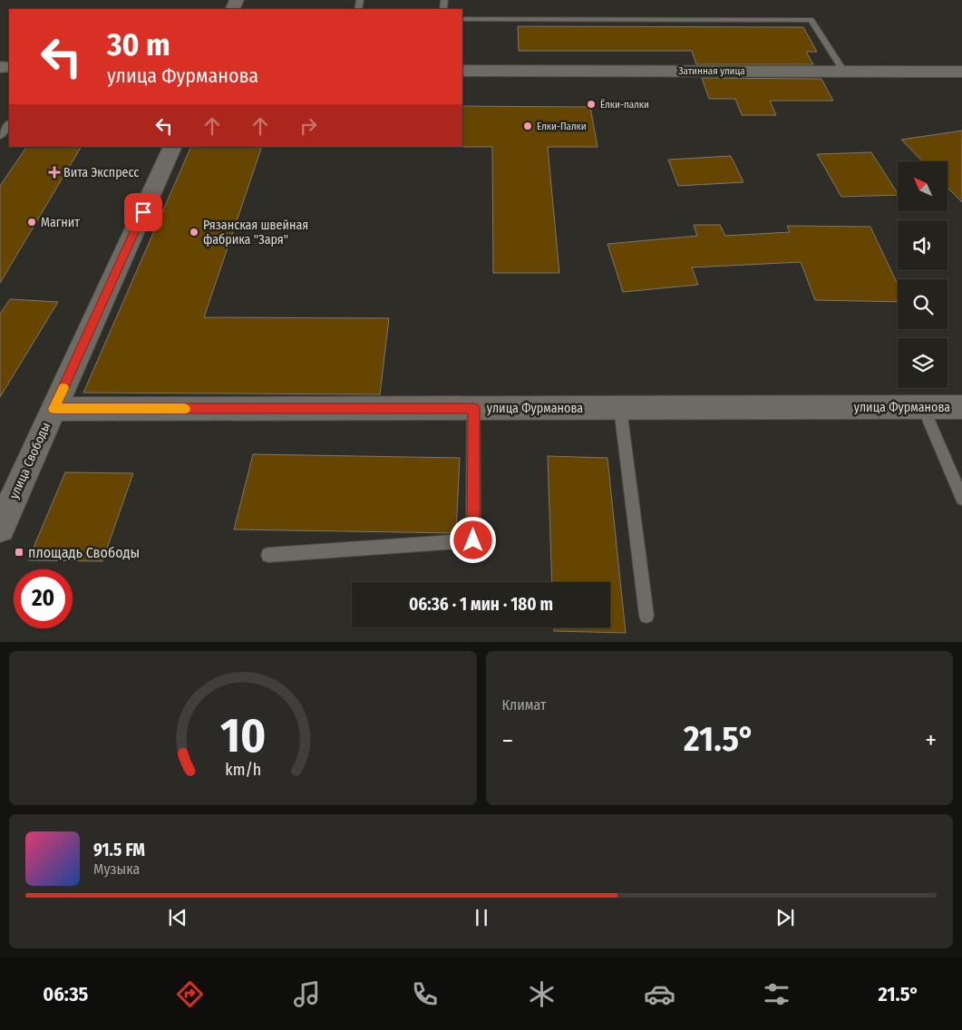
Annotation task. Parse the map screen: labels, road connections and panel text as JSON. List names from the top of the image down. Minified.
{"streets":{"street":["Затинная улица","улица Фурманова","улица Свободы"]},"crossings":[["улица Фурманова","улица Свободы"]],"places":{"other":["Ёлки-палки","Елки-Палки","Магнит","Рязанская швейная фабрика \"Заря\""],"health":["Вита Экспресс"],"transit":["площадь Свободы"]},"north":"top left","page":{"turn":["30 m","улица Фурманова"],"limit":"20","trip":"06:36 · 1 мин · 180 m","tile":"Климат","heat":["−","21.5°","+"],"song":["91.5 FM","Музыка"],"tabs":["06:35","21.5°"],"gauge":["10","km/h"]}}
